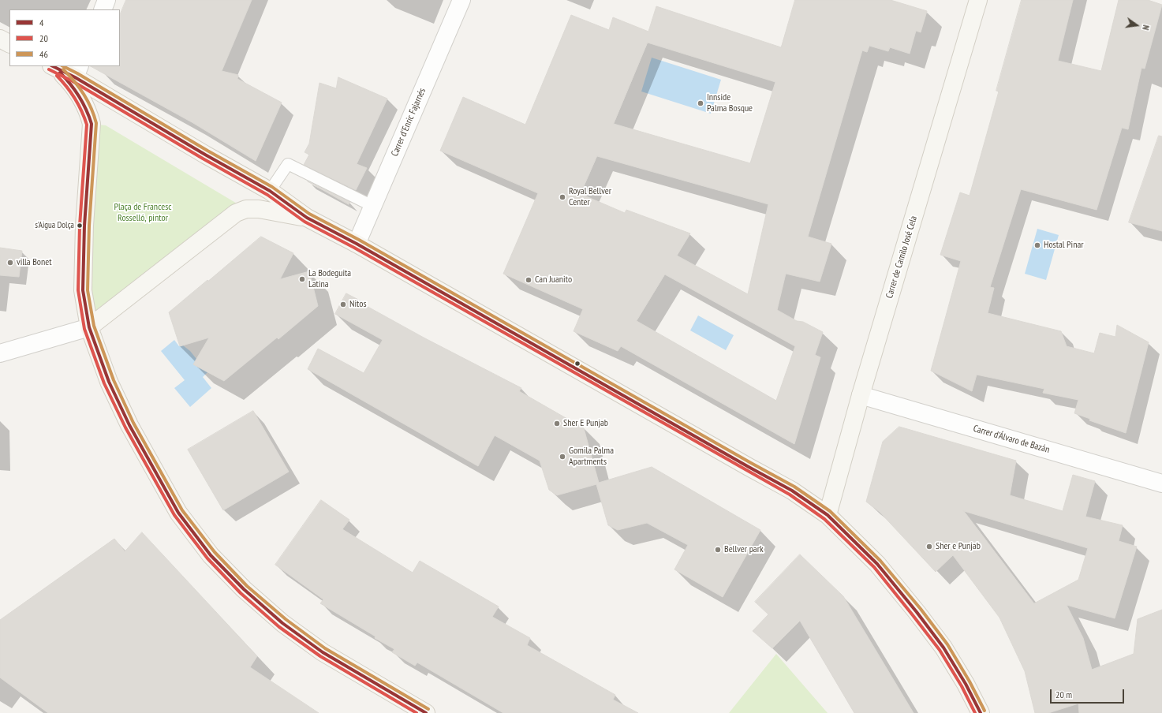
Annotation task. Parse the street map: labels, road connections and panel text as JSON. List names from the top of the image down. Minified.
{"streets":{"street":["Carrer d'Enric Fajarnés","Carrer de Camilo José Cela","Carrer d'Álvaro de Bazán"]},"crossings":[["Carrer de Camilo José Cela","Carrer d'Álvaro de Bazán"]],"parks":["Plaça de Francesc Rosselló, pintor"],"places":["Innside Palma Bosque","Royal Bellver Center","s'Aigua Dolça","Hostal Pinar","villa Bonet","La Bodeguita Latina","Can Juanito","Nitos","Sher E Punjab","Gomila Palma Apartments","Sher e Punjab","Bellver park"],"lines":["transit line 4","transit line 46","transit line 20"],"legend":["4","20","46"],"scale_bar":"20 m","north":"right"}
